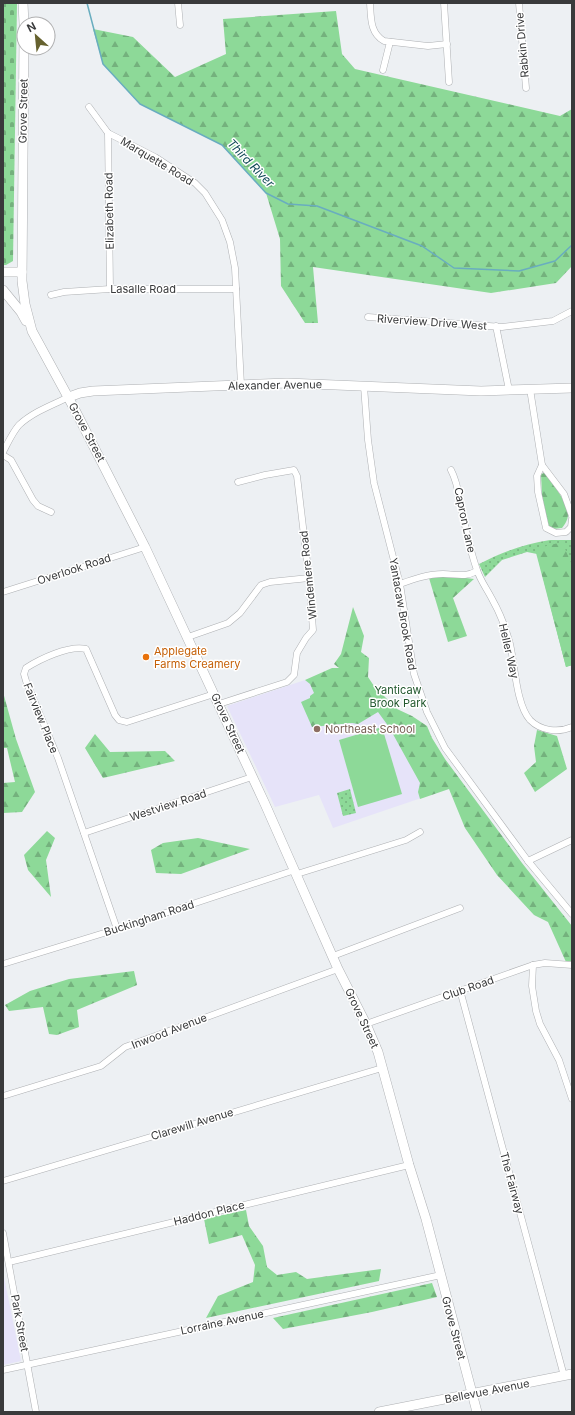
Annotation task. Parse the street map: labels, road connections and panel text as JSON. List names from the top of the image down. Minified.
{"streets":{"main road":["Grove Street","Alexander Avenue","Bellevue Avenue"],"street":["Rabkin Drive","Marquette Road","Elizabeth Road","Lasalle Road","Riverview Drive West","Capron Lane","Overlook Road","Windemere Road","Yantacaw Brook Road","Heller Way","Fairview Place","Westview Road","Buckingham Road","Club Road","Inwood Avenue","Clarewill Avenue","The Fairway","Haddon Place","Lorraine Avenue","Park Street"]},"crossings":[["Grove Street","Alexander Avenue"],["Grove Street","Overlook Road"],["Grove Street","Windemere Road"],["Grove Street","Fairview Place"],["Grove Street","Westview Road"],["Grove Street","Buckingham Road"],["Grove Street","Club Road"],["Grove Street","Inwood Avenue"],["Grove Street","Clarewill Avenue"],["Grove Street","Haddon Place"],["Grove Street","Lorraine Avenue"],["Grove Street","Bellevue Avenue"],["Marquette Road","Elizabeth Road"],["Marquette Road","Lasalle Road"],["Marquette Road","Alexander Avenue"],["Elizabeth Road","Lasalle Road"],["Alexander Avenue","Yantacaw Brook Road"],["Capron Lane","Heller Way"],["Fairview Place","Westview Road"],["Fairview Place","Buckingham Road"],["Club Road","The Fairway"],["The Fairway","Bellevue Avenue"],["Haddon Place","Park Street"],["Lorraine Avenue","Park Street"]],"water":["Third River"],"parks":["Yanticaw Brook Park"],"places":["Applegate Farms Creamery","Northeast School"],"north":"top left"}
